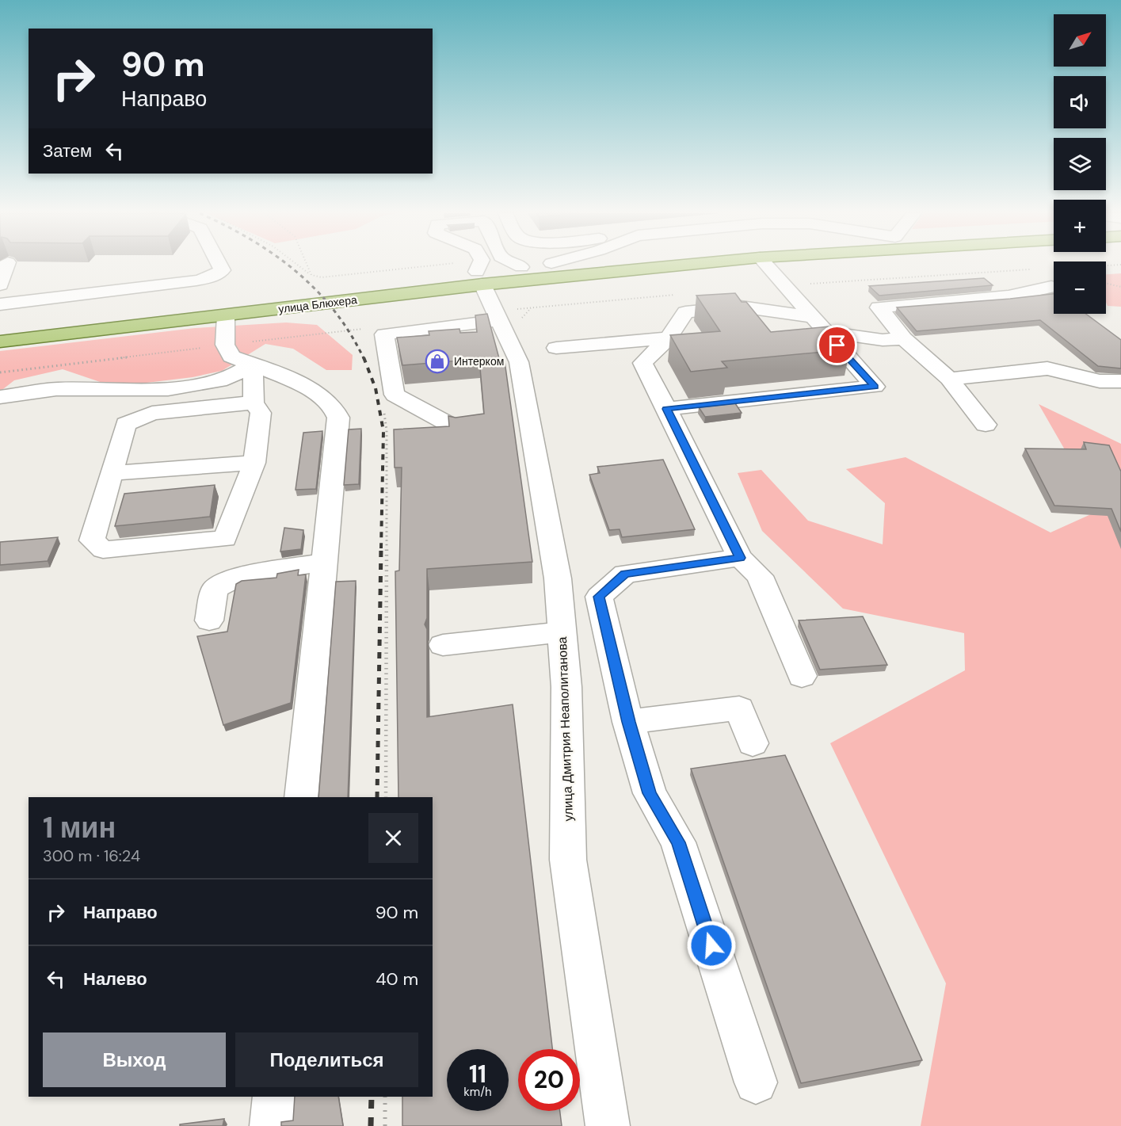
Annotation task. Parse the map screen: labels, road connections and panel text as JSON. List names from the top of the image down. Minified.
{"streets":{"main road":["улица Блюхера"],"street":["улица Дмитрия Неаполитанова"]},"crossings":[["улица Блюхера","улица Дмитрия Неаполитанова"]],"places":{"shop":["Интерком"]},"north":"top right","page":{"map_buttons":["+","−"],"turn":["90 m","Направо"],"then":"Затем","heading":["1 мин","300 m · 16:24"],"list":[{"name":"Направо","value":"90 m"},{"name":"Налево","value":"40 m"}],"buttons":["Выход","Поделиться"],"speed":"11 km/h","limit":"20"}}
